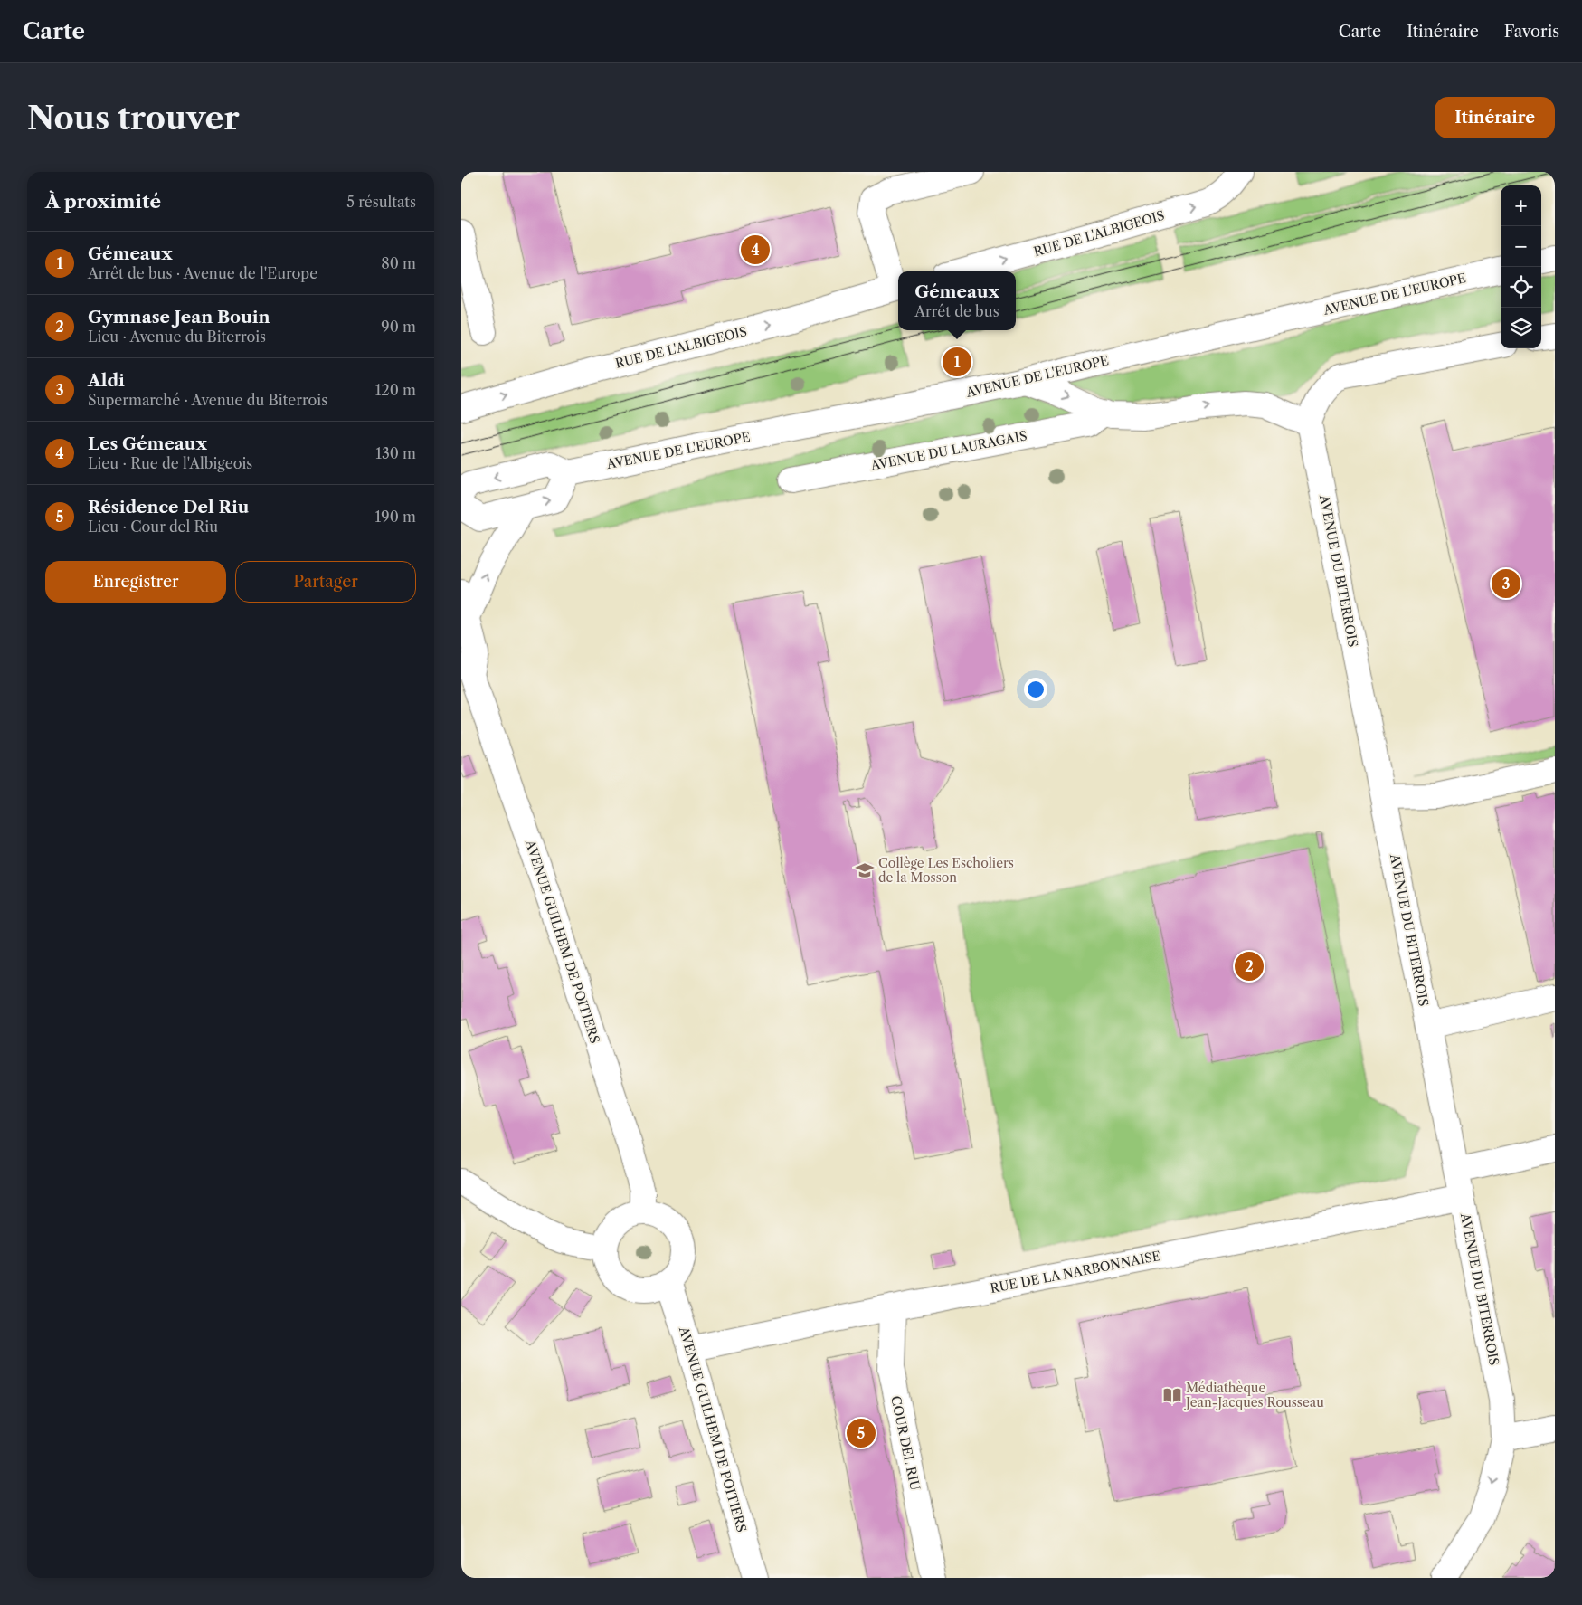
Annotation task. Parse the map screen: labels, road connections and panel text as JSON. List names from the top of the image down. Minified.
{"streets":{"street":["RUE DE L'ALBIGEOIS","AVENUE DE L'EUROPE","AVENUE DU LAURAGAIS","AVENUE DU BITERROIS","AVENUE GUILHEM DE POITIERS","RUE DE LA NARBONNAISE","COUR DEL RIU"]},"crossings":[["AVENUE DU BITERROIS","RUE DE LA NARBONNAISE"],["AVENUE GUILHEM DE POITIERS","RUE DE LA NARBONNAISE"],["RUE DE LA NARBONNAISE","COUR DEL RIU"]],"places":{"school or university":["Collège Les Escholiers de la Mosson"],"library":["Médiathèque Jean-Jacques Rousseau"]},"page":{"header":"Carte","nav":["Carte","Itinéraire","Favoris"],"buttons":["Itinéraire",["Enregistrer","Partager"]],"title":"Nous trouver","heading":["À proximité","5 résultats"],"map_buttons":["+","−"],"list":[{"mark":"1","name":"Gémeaux","note":"Arrêt de bus · Avenue de l'Europe","value":"80 m"},{"mark":"2","name":"Gymnase Jean Bouin","note":"Lieu · Avenue du Biterrois","value":"90 m"},{"mark":"3","name":"Aldi","note":"Supermarché · Avenue du Biterrois","value":"120 m"},{"mark":"4","name":"Les Gémeaux","note":"Lieu · Rue de l'Albigeois","value":"130 m"},{"mark":"5","name":"Résidence Del Riu","note":"Lieu · Cour del Riu","value":"190 m"}],"pins":["4","1","3","2","5"],"popup":["Gémeaux","Arrêt de bus"]}}
